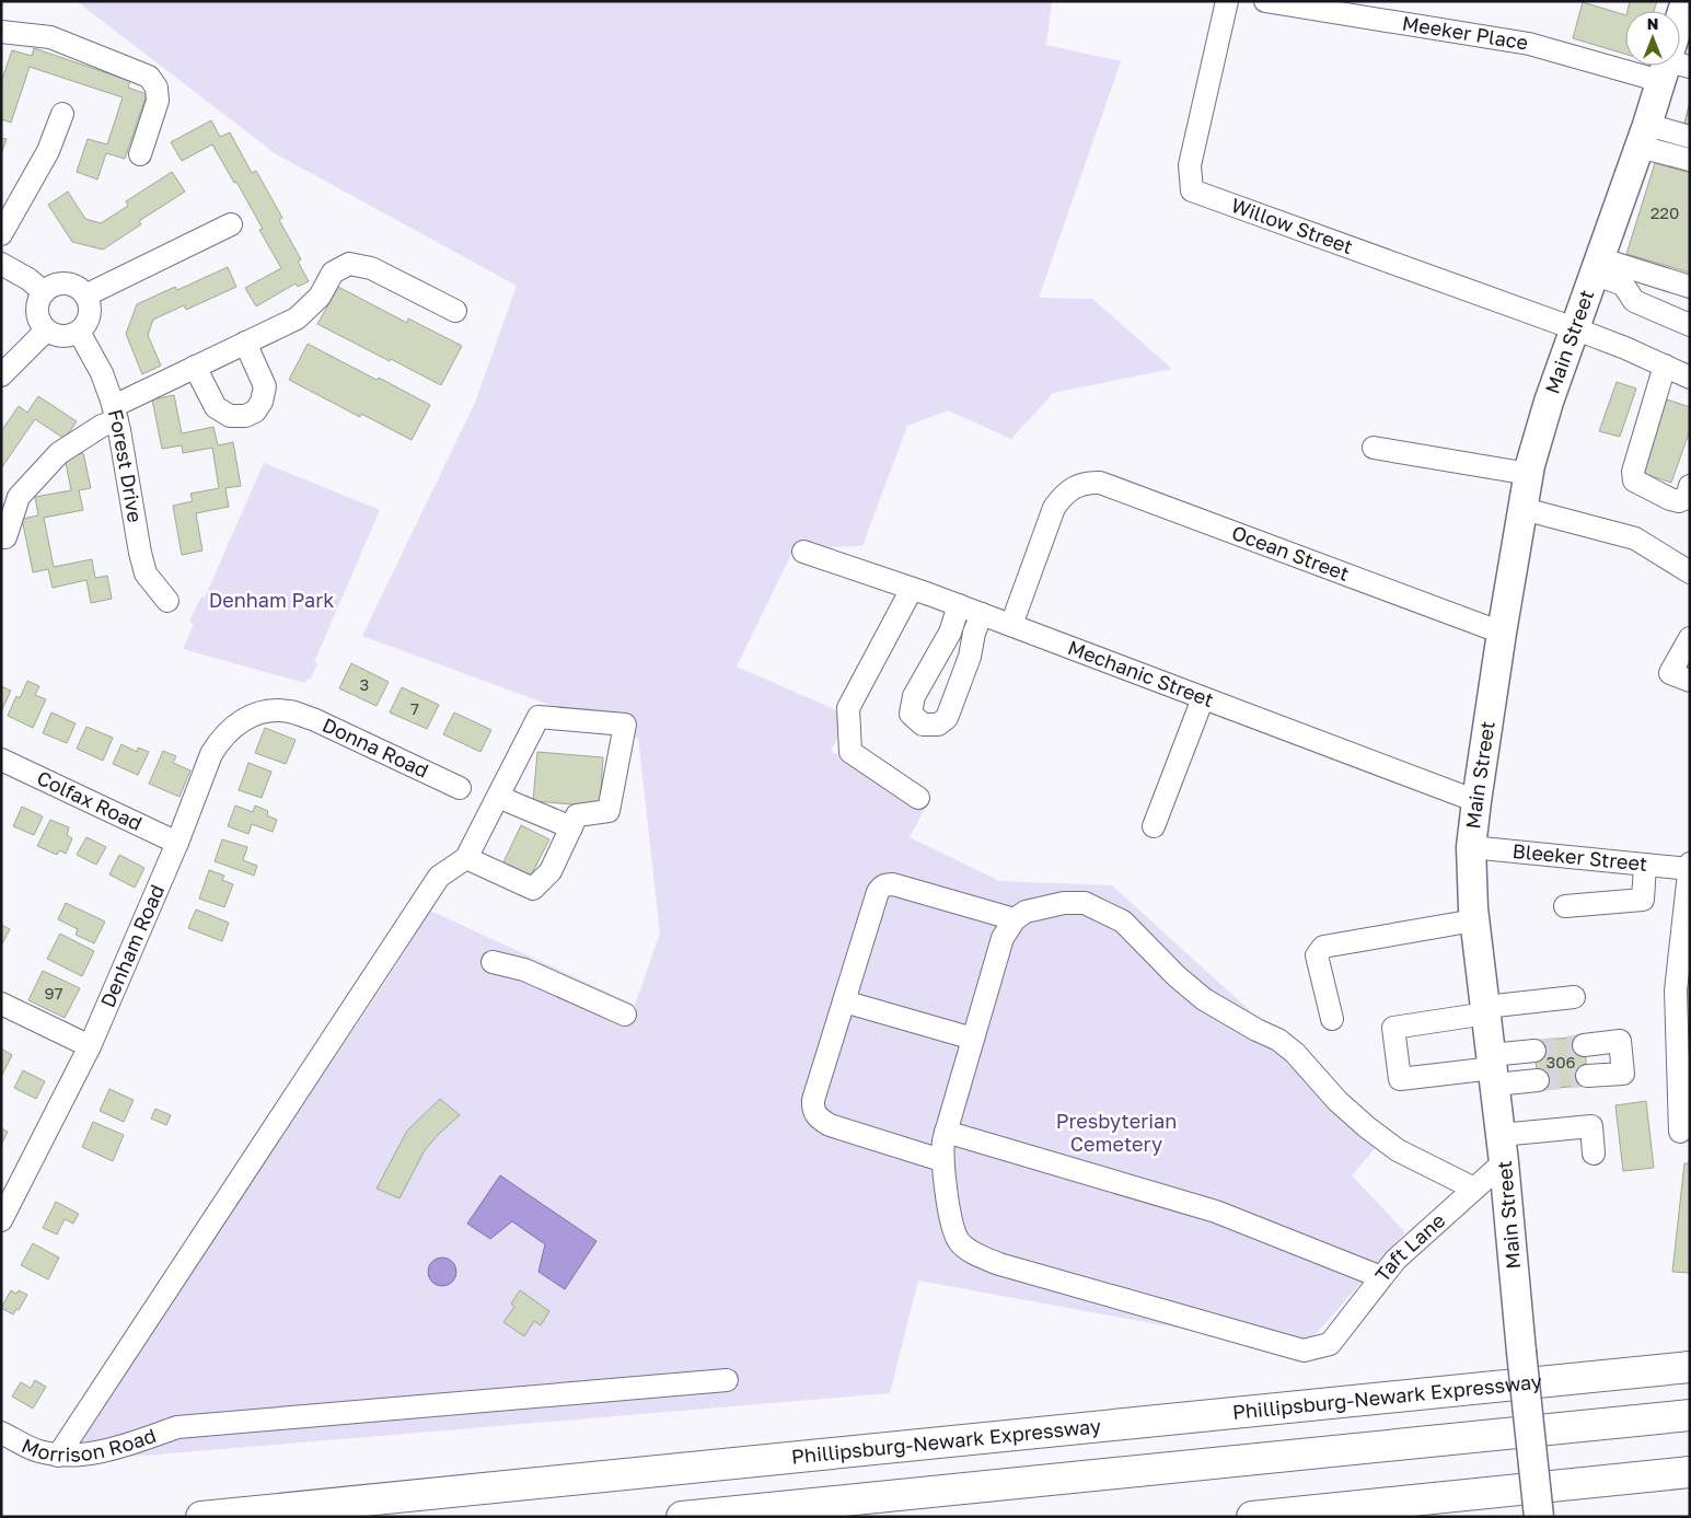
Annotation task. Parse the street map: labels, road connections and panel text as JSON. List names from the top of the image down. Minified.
{"streets":{"highway":["Phillipsburg-Newark Expressway"],"main road":["Main Street"],"street":["Meeker Place","Willow Street","Forest Drive","Ocean Street","Mechanic Street","Donna Road","Colfax Road","Bleeker Street","Denham Road","Taft Lane","Morrison Road"]},"crossings":[["Willow Street","Main Street"],["Main Street","Ocean Street"],["Main Street","Mechanic Street"],["Main Street","Bleeker Street"],["Main Street","Taft Lane"],["Ocean Street","Mechanic Street"],["Donna Road","Denham Road"],["Colfax Road","Denham Road"]],"parks":["Denham Park","Presbyterian Cemetery"],"house_numbers":["220","3","7","97","306"],"north":"top"}
